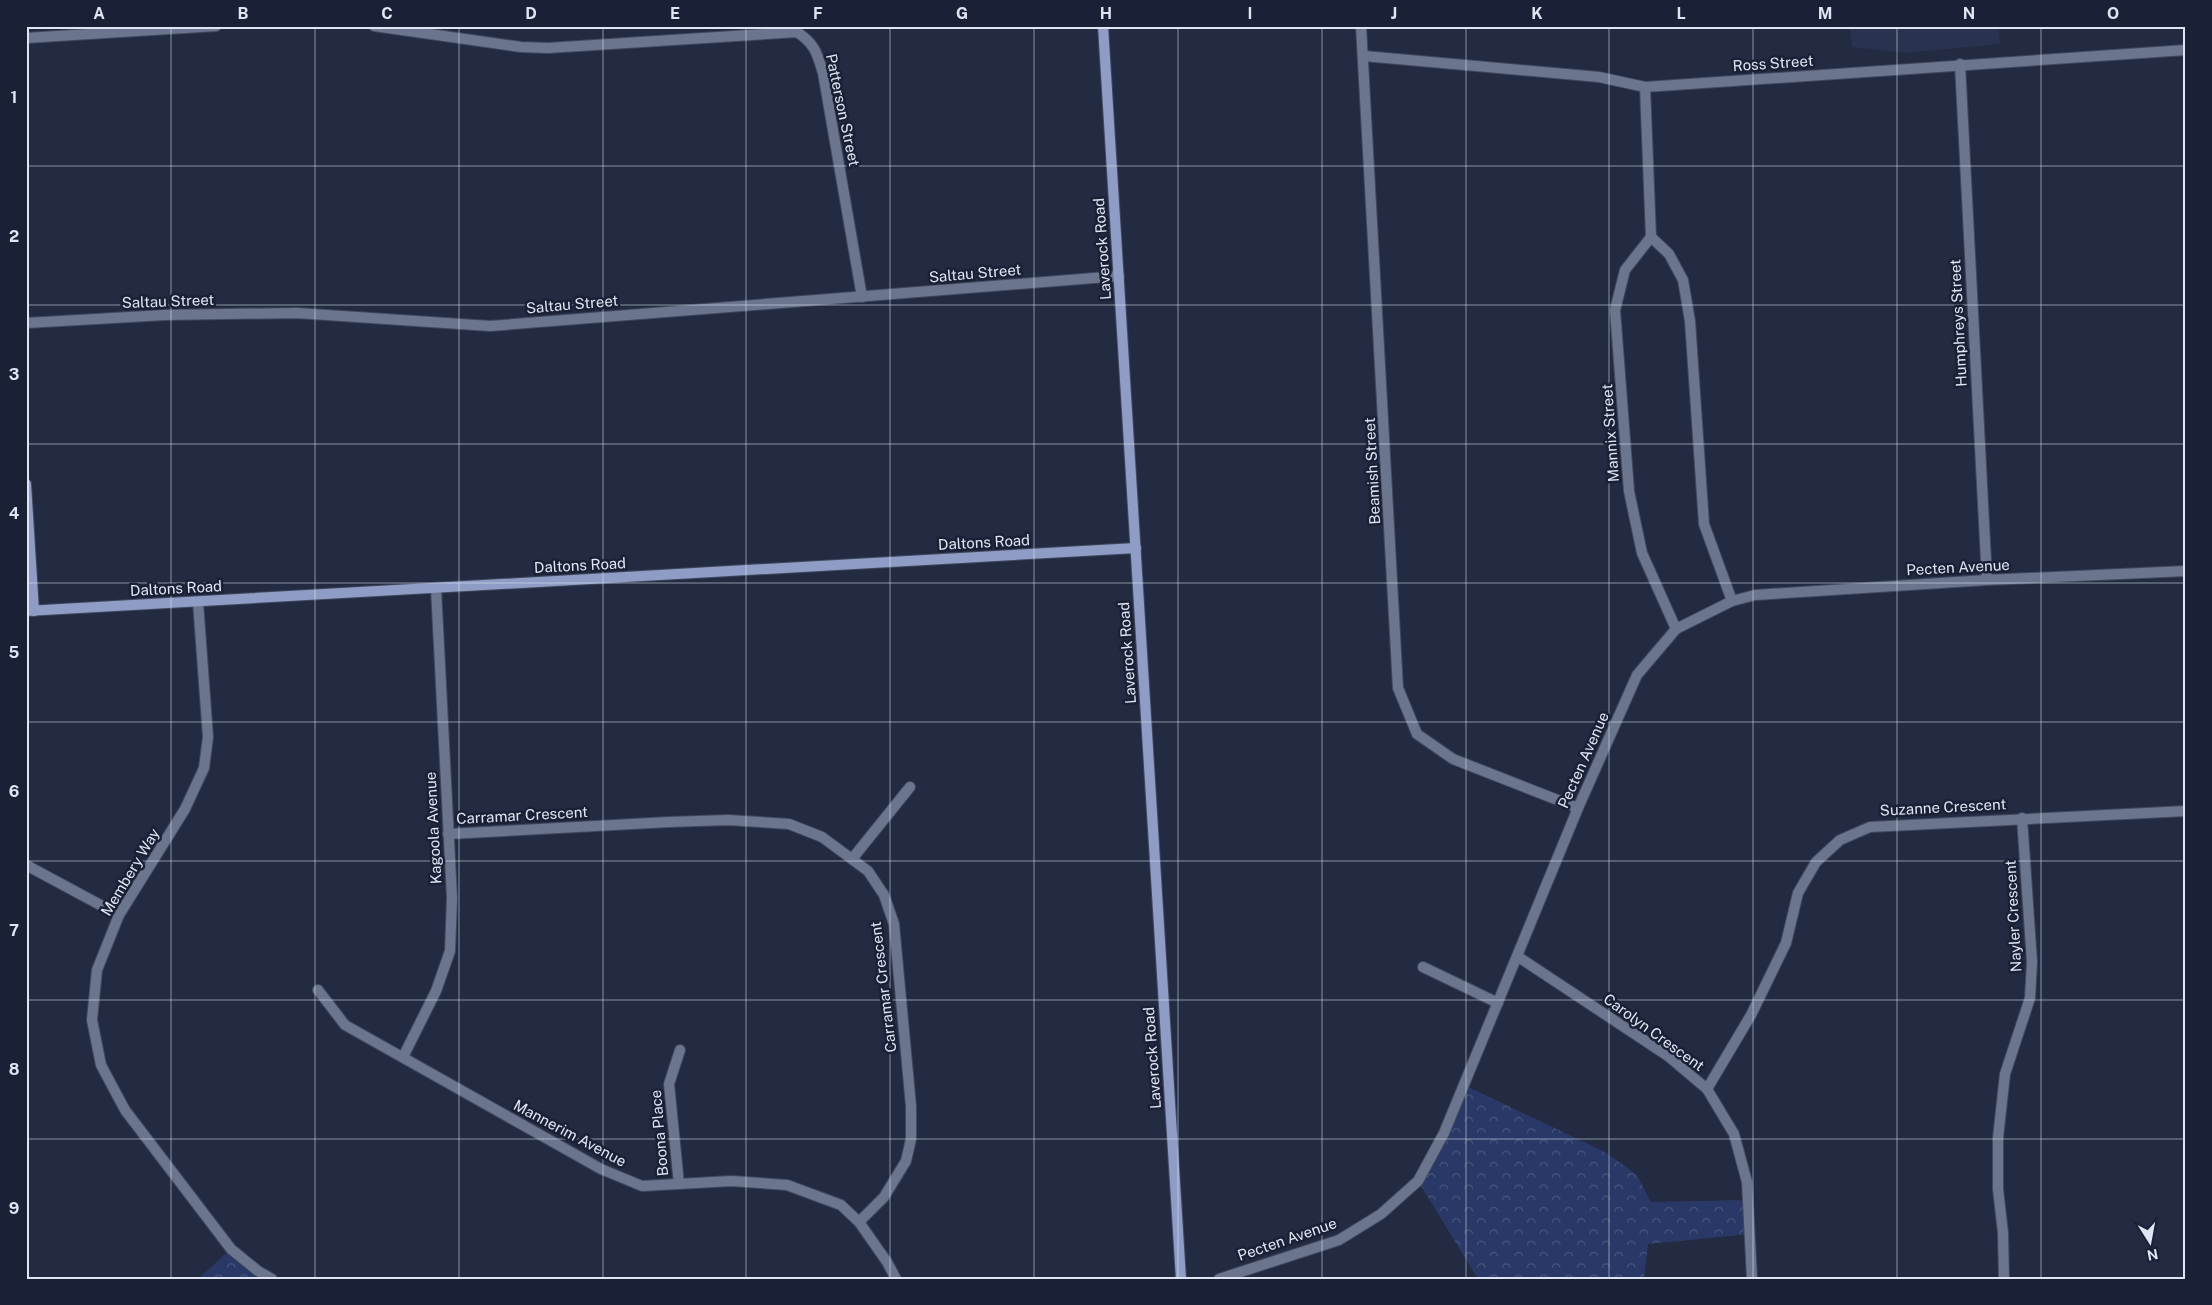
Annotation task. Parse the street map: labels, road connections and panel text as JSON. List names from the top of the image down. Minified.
{"streets":{"street":["Ross Street","Patterson Street","Laverock Road","Saltau Street","Humphreys Street","Mannix Street","Beamish Street","Daltons Road","Pecten Avenue","Suzanne Crescent","Carramar Crescent","Kagoola Avenue","Membery Way","Nayler Crescent","Carolyn Crescent","Mannerim Avenue","Boona Place"]},"crossings":[["Ross Street","Humphreys Street"],["Ross Street","Beamish Street"],["Patterson Street","Saltau Street"],["Laverock Road","Saltau Street"],["Laverock Road","Daltons Road"],["Humphreys Street","Pecten Avenue"],["Mannix Street","Pecten Avenue"],["Beamish Street","Pecten Avenue"],["Daltons Road","Kagoola Avenue"],["Daltons Road","Membery Way"],["Pecten Avenue","Carolyn Crescent"],["Suzanne Crescent","Nayler Crescent"],["Suzanne Crescent","Carolyn Crescent"],["Carramar Crescent","Kagoola Avenue"],["Carramar Crescent","Mannerim Avenue"],["Kagoola Avenue","Mannerim Avenue"],["Mannerim Avenue","Boona Place"]],"north":"bottom","grid":{"columns":["A","B","C","D","E","F","G","H","I","J","K","L","M","N","O"],"rows":["1","2","3","4","5","6","7","8","9"]}}
